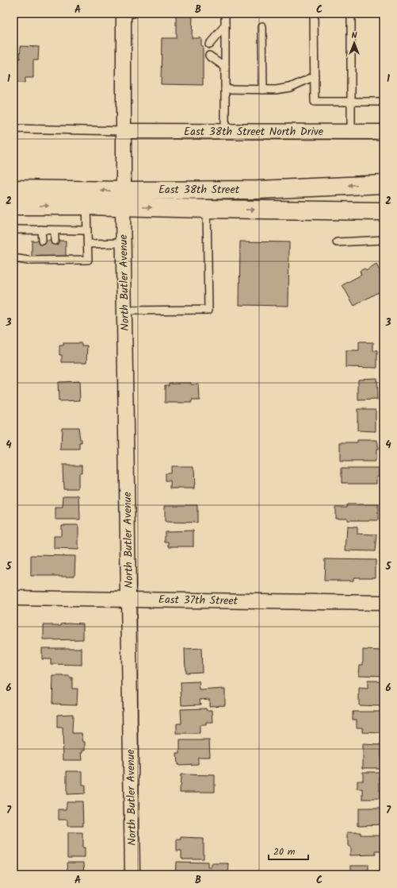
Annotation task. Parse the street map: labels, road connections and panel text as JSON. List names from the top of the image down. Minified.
{"streets":{"main road":["East 38th Street"],"street":["East 38th Street North Drive","North Butler Avenue","East 37th Street"]},"crossings":[["East 38th Street North Drive","North Butler Avenue"],["East 38th Street","North Butler Avenue"],["North Butler Avenue","East 37th Street"]],"scale_bar":"20 m","north":"top","grid":{"columns":["A","B","C"],"rows":["1","2","3","4","5","6","7"]}}
